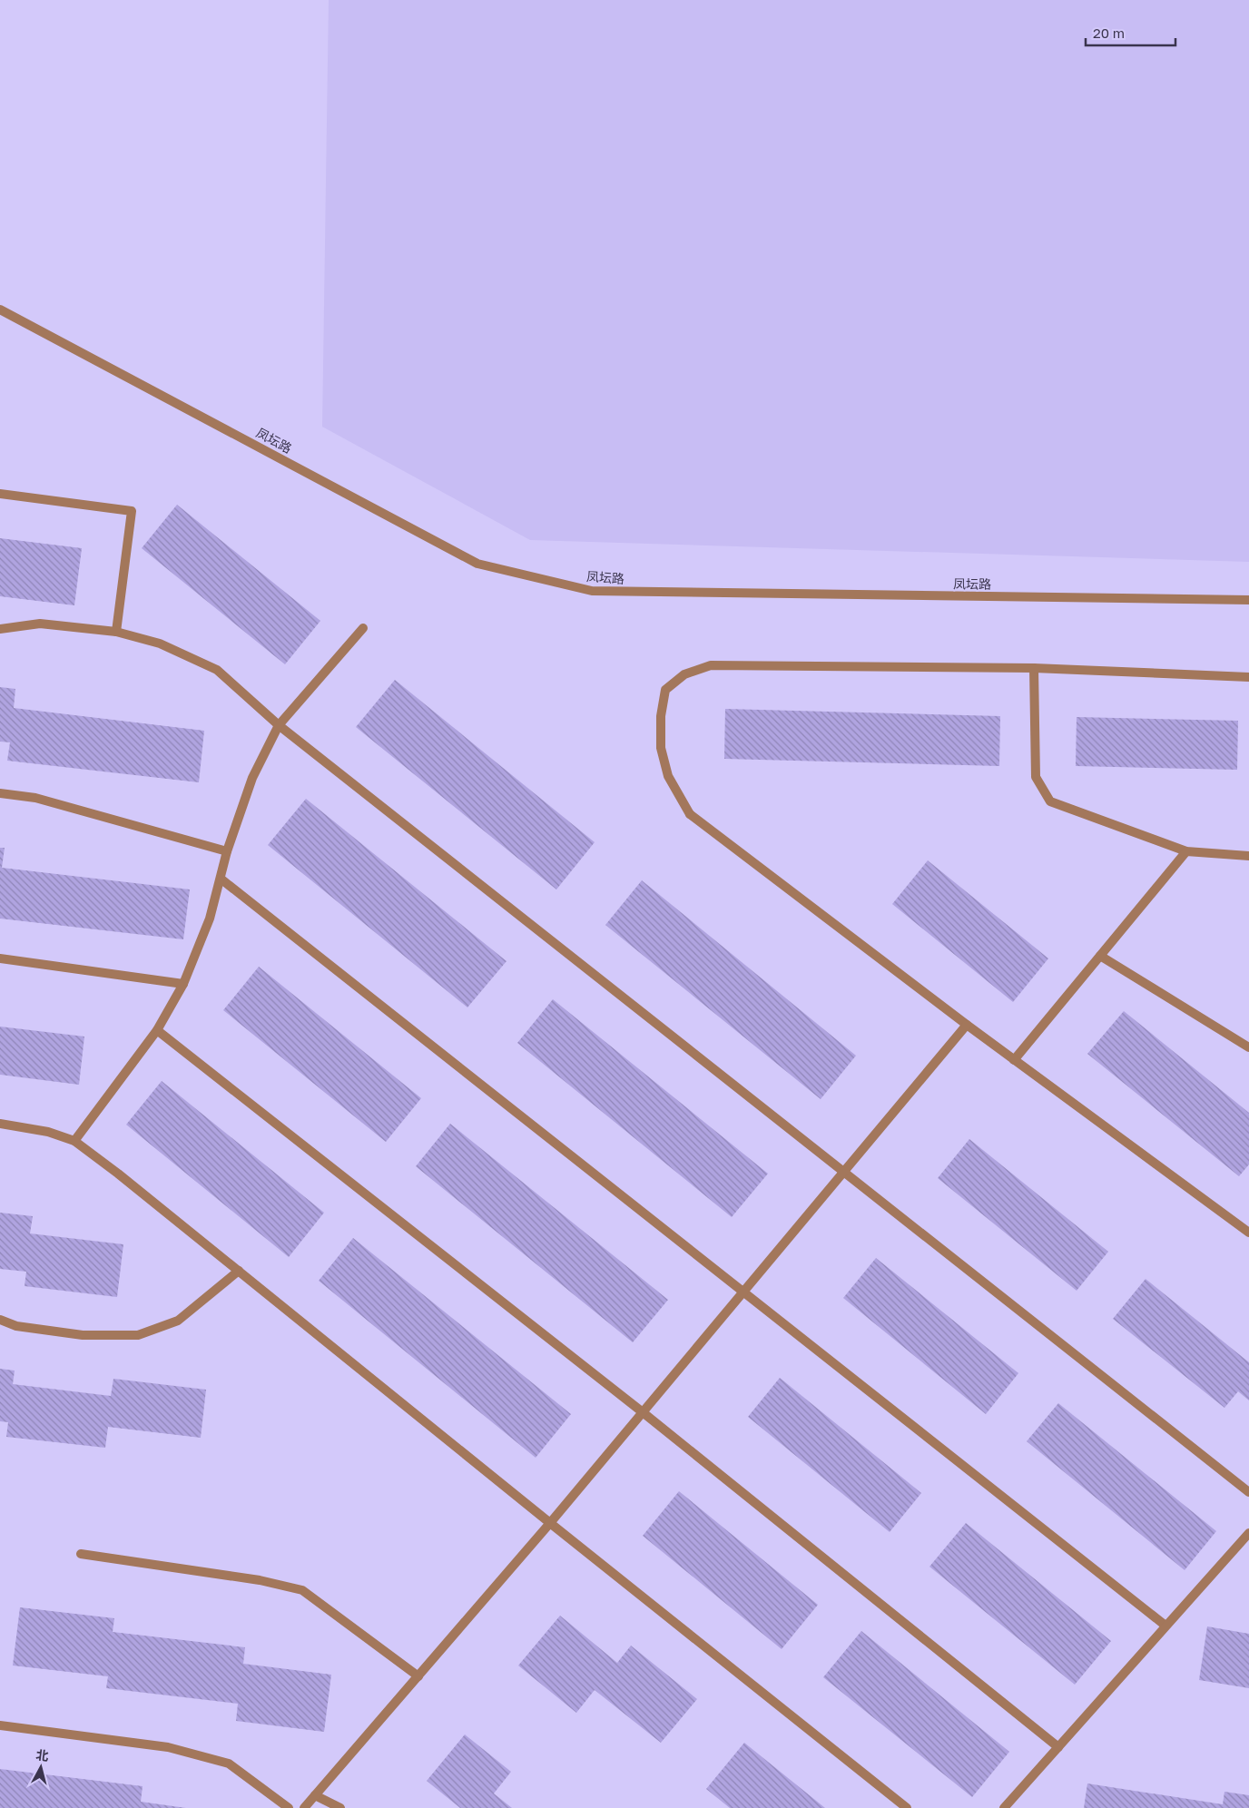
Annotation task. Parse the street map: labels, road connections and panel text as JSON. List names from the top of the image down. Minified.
{"streets":{"street":["凤坛路"]},"scale_bar":"20 m","north":"top"}
